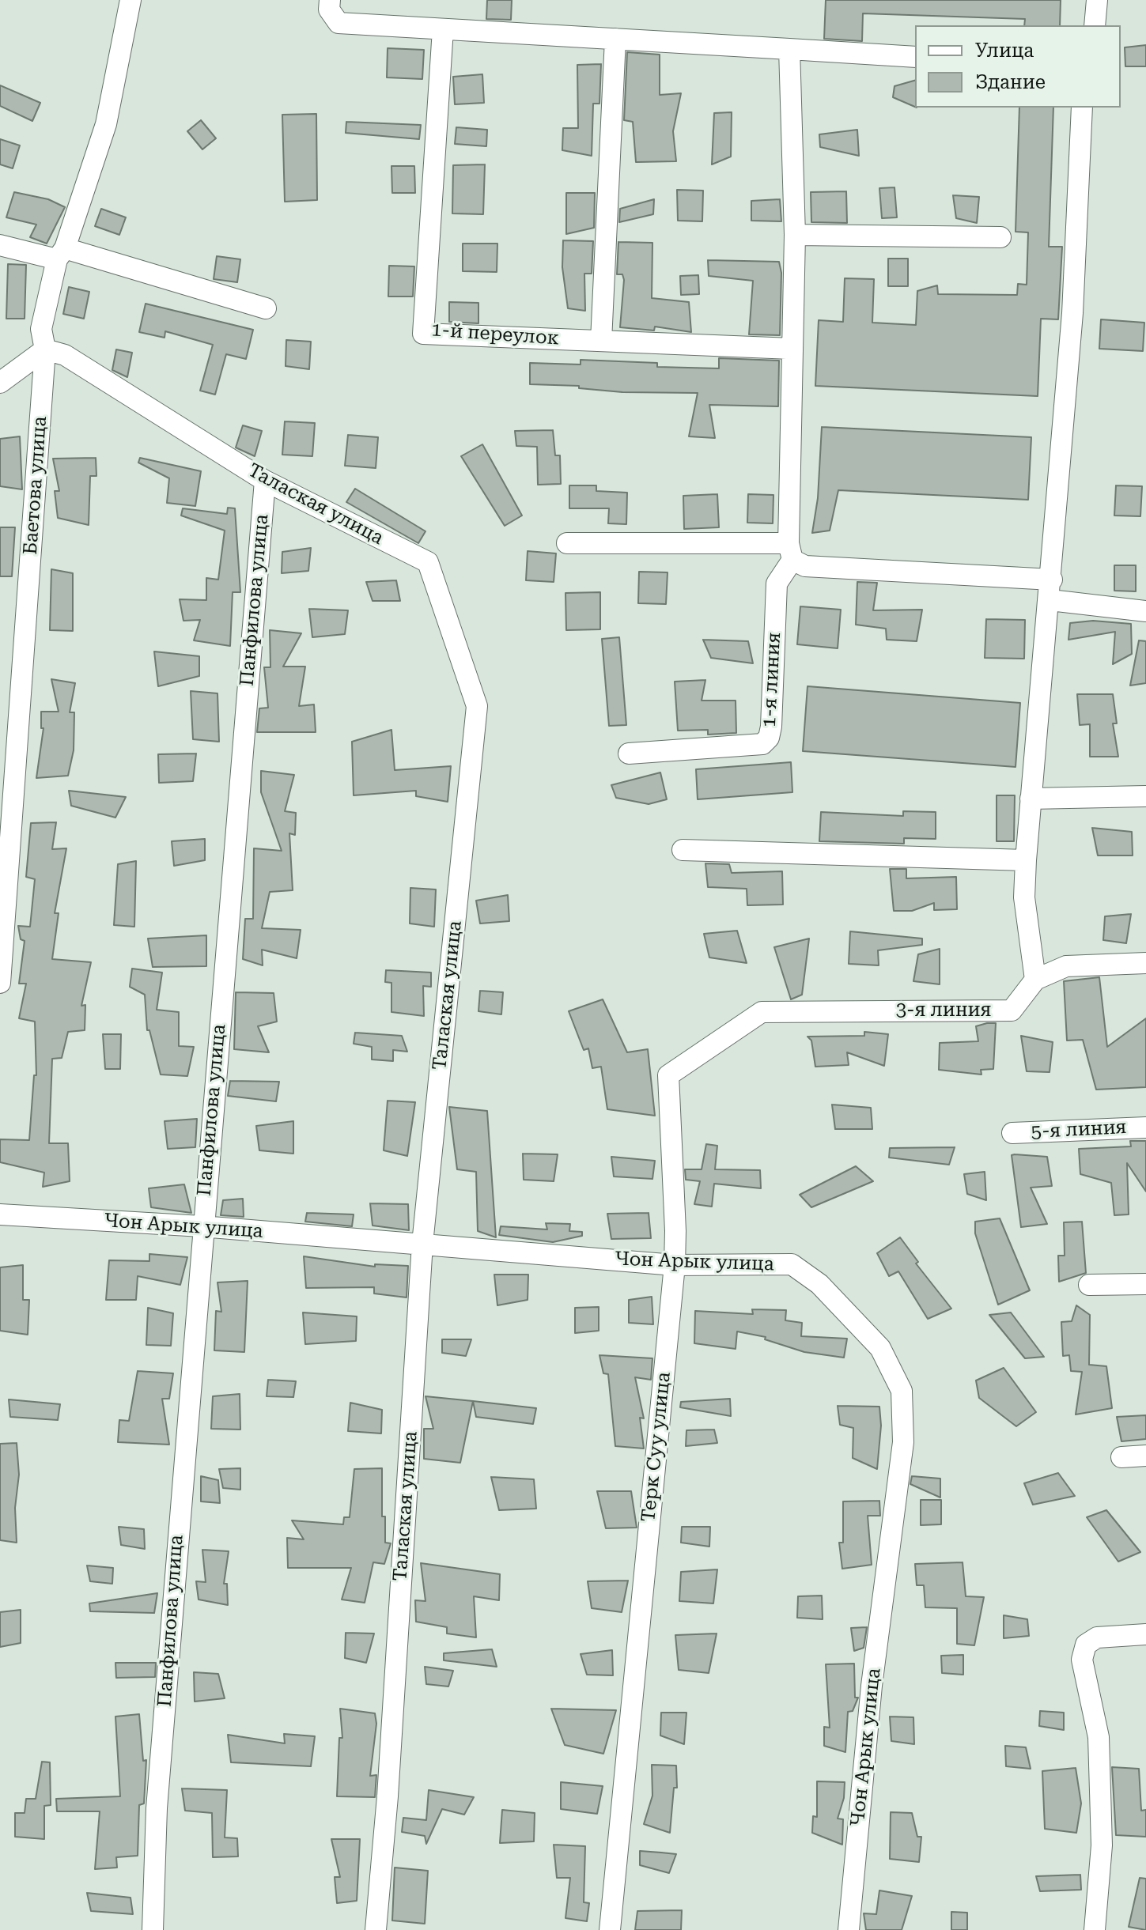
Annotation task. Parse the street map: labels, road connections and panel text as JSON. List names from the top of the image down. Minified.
{"streets":{"street":["1-й переулок","Баетова улица","Талаская улица","Панфилова улица","1-я линия","3-я линия","5-я линия","Чон Арык улица","Терк Суу улица"]},"crossings":[["Баетова улица","Талаская улица"],["Талаская улица","Панфилова улица"],["Талаская улица","Чон Арык улица"],["Панфилова улица","Чон Арык улица"],["3-я линия","Терк Суу улица"],["Чон Арык улица","Терк Суу улица"]],"legend":["Улица","Здание"]}
